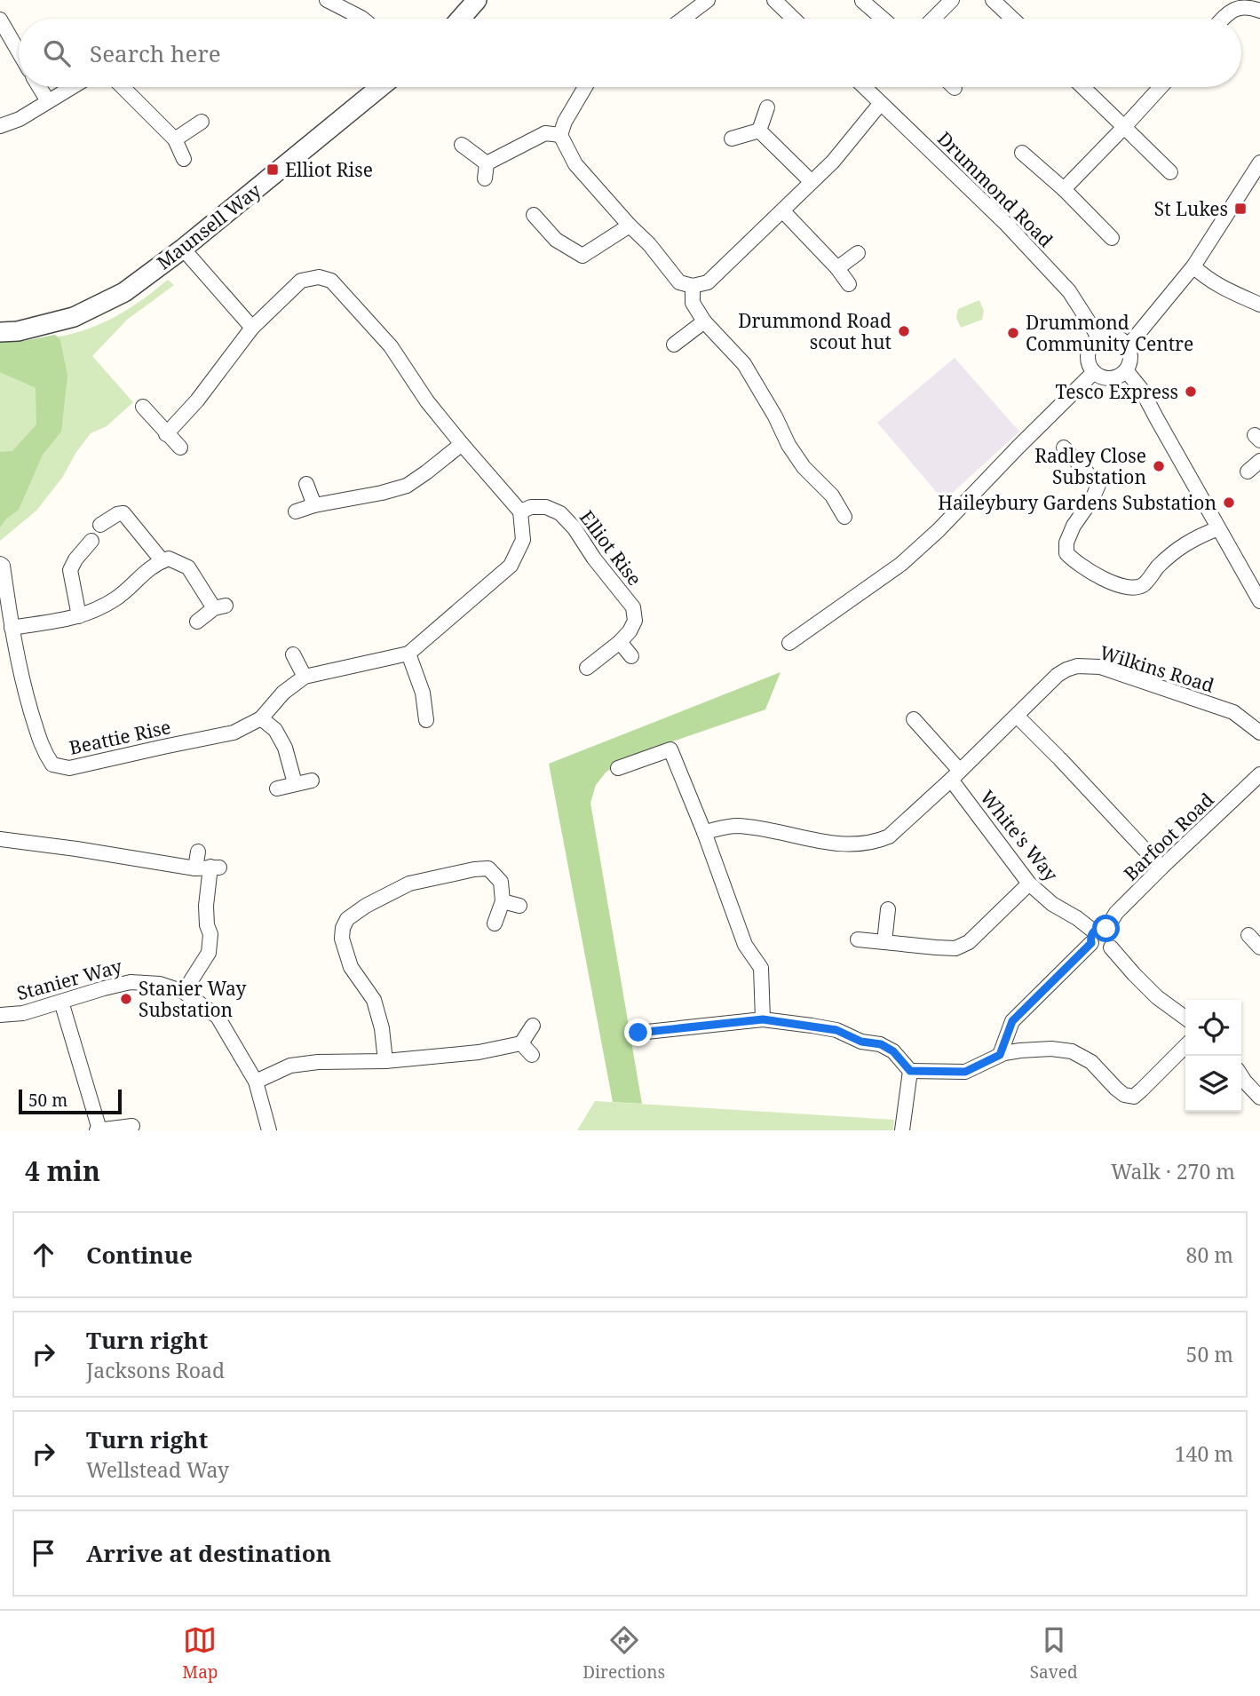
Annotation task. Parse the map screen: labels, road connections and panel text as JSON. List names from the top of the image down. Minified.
{"streets":{"street":["Drummond Road","Maunsell Way","Elliot Rise","Wilkins Road","Beattie Rise","White's Way","Barfoot Road","Stanier Way"]},"crossings":[["Wilkins Road","White's Way"],["White's Way","Barfoot Road"]],"places":{"transit":["Elliot Rise","St Lukes"],"other":["Drummond Road scout hut","Drummond Community Centre","Tesco Express","Radley Close Substation","Haileybury Gardens Substation","Stanier Way Substation"]},"scale_bar":"50 m","page":{"search":"Search here","scale":"50 m","heading":["4 min","Walk · 270 m"],"list":[["Continue","80 m"],["Turn right","Jacksons Road","50 m"],["Turn right","Wellstead Way","140 m"],"Arrive at destination"],"nav":["Map","Directions","Saved"]}}
